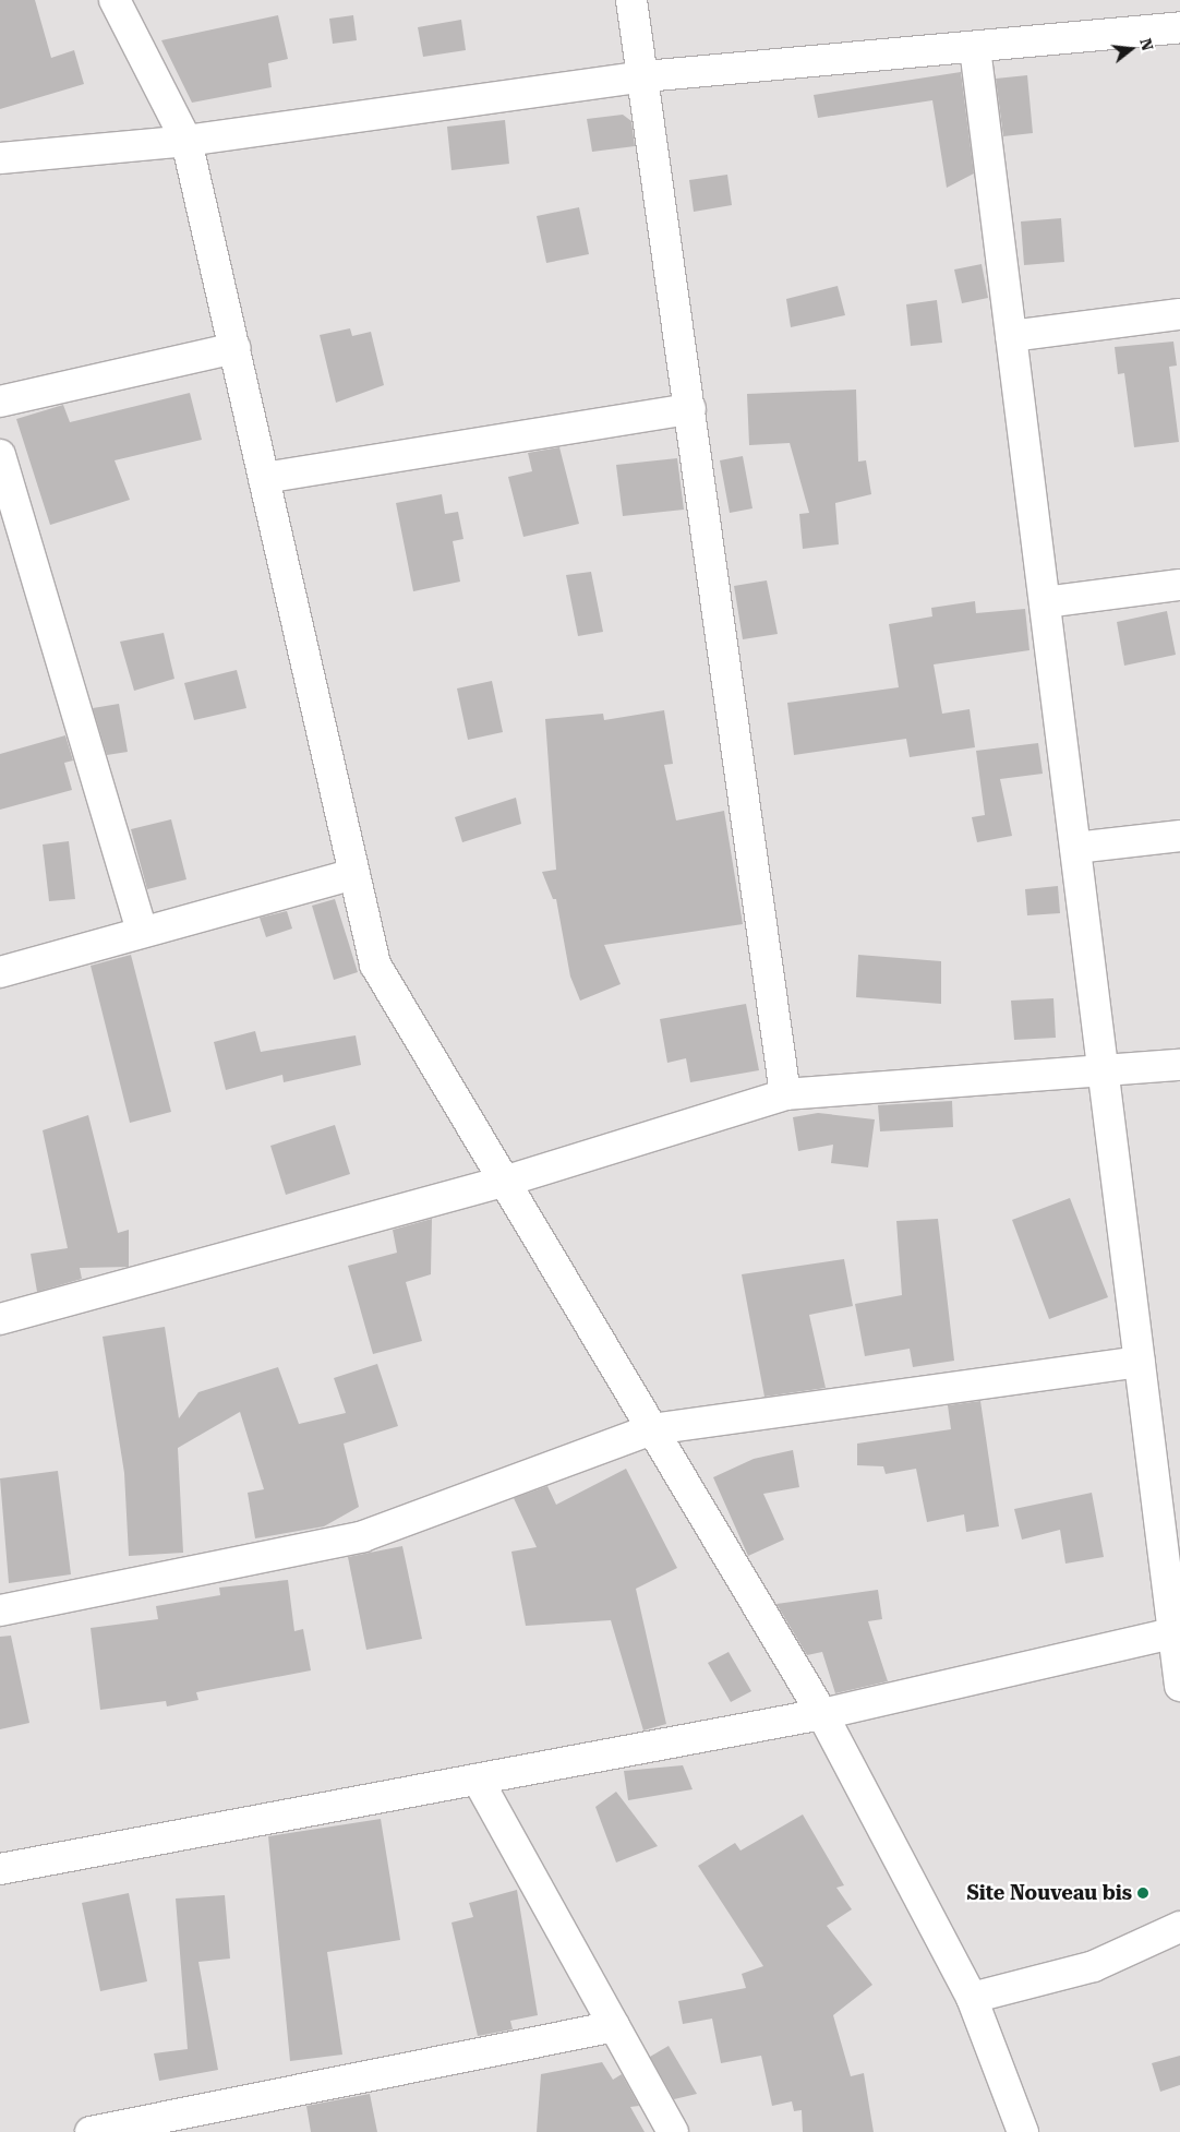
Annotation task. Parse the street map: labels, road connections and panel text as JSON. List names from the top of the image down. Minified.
{"places":["Site Nouveau bis"],"north":"right"}
